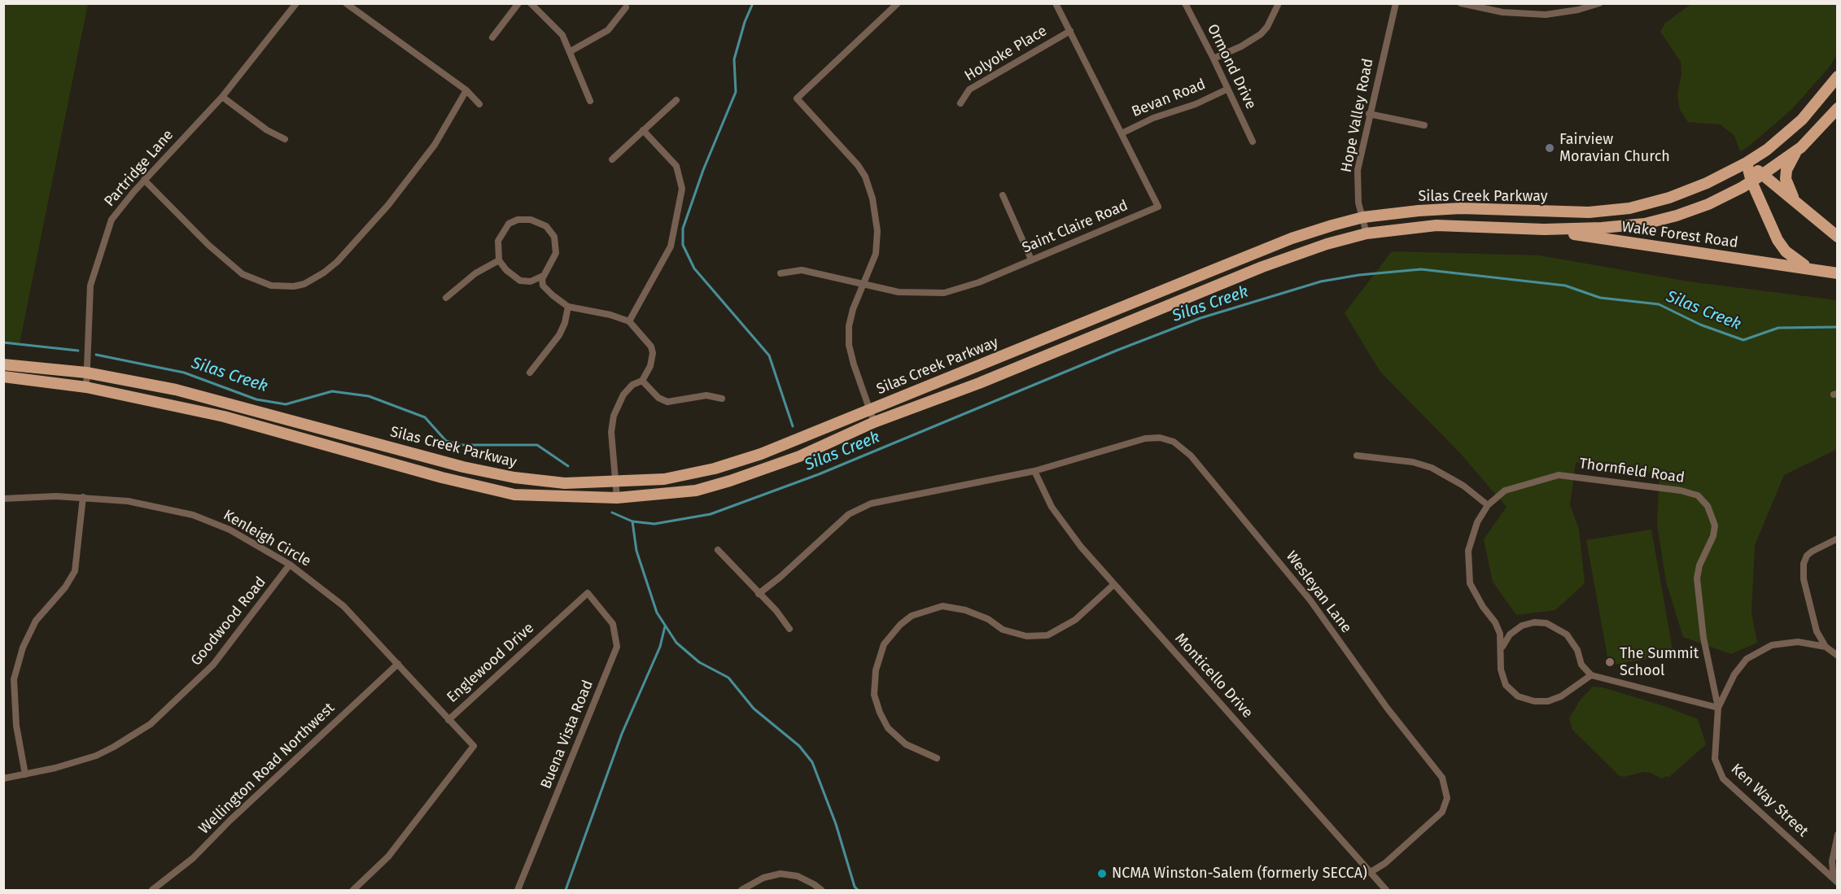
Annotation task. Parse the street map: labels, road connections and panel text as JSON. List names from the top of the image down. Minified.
{"streets":{"main road":["Silas Creek Parkway","Wake Forest Road"],"street":["Holyoke Place","Ormond Drive","Bevan Road","Hope Valley Road","Partridge Lane","Saint Claire Road","Thornfield Road","Kenleigh Circle","Wesleyan Lane","Goodwood Road","Englewood Drive","Monticello Drive","Buena Vista Road","Wellington Road Northwest","Ken Way Street"]},"crossings":[["Holyoke Place","Saint Claire Road"],["Ormond Drive","Bevan Road"],["Bevan Road","Saint Claire Road"],["Hope Valley Road","Silas Creek Parkway"],["Partridge Lane","Silas Creek Parkway"],["Silas Creek Parkway","Wake Forest Road"],["Thornfield Road","Ken Way Street"],["Kenleigh Circle","Goodwood Road"],["Kenleigh Circle","Englewood Drive"],["Kenleigh Circle","Wellington Road Northwest"],["Wesleyan Lane","Monticello Drive"],["Englewood Drive","Buena Vista Road"]],"water":["Silas Creek"],"places":["Fairview Moravian Church","The Summit School","NCMA Winston-Salem (formerly SECCA)"]}
